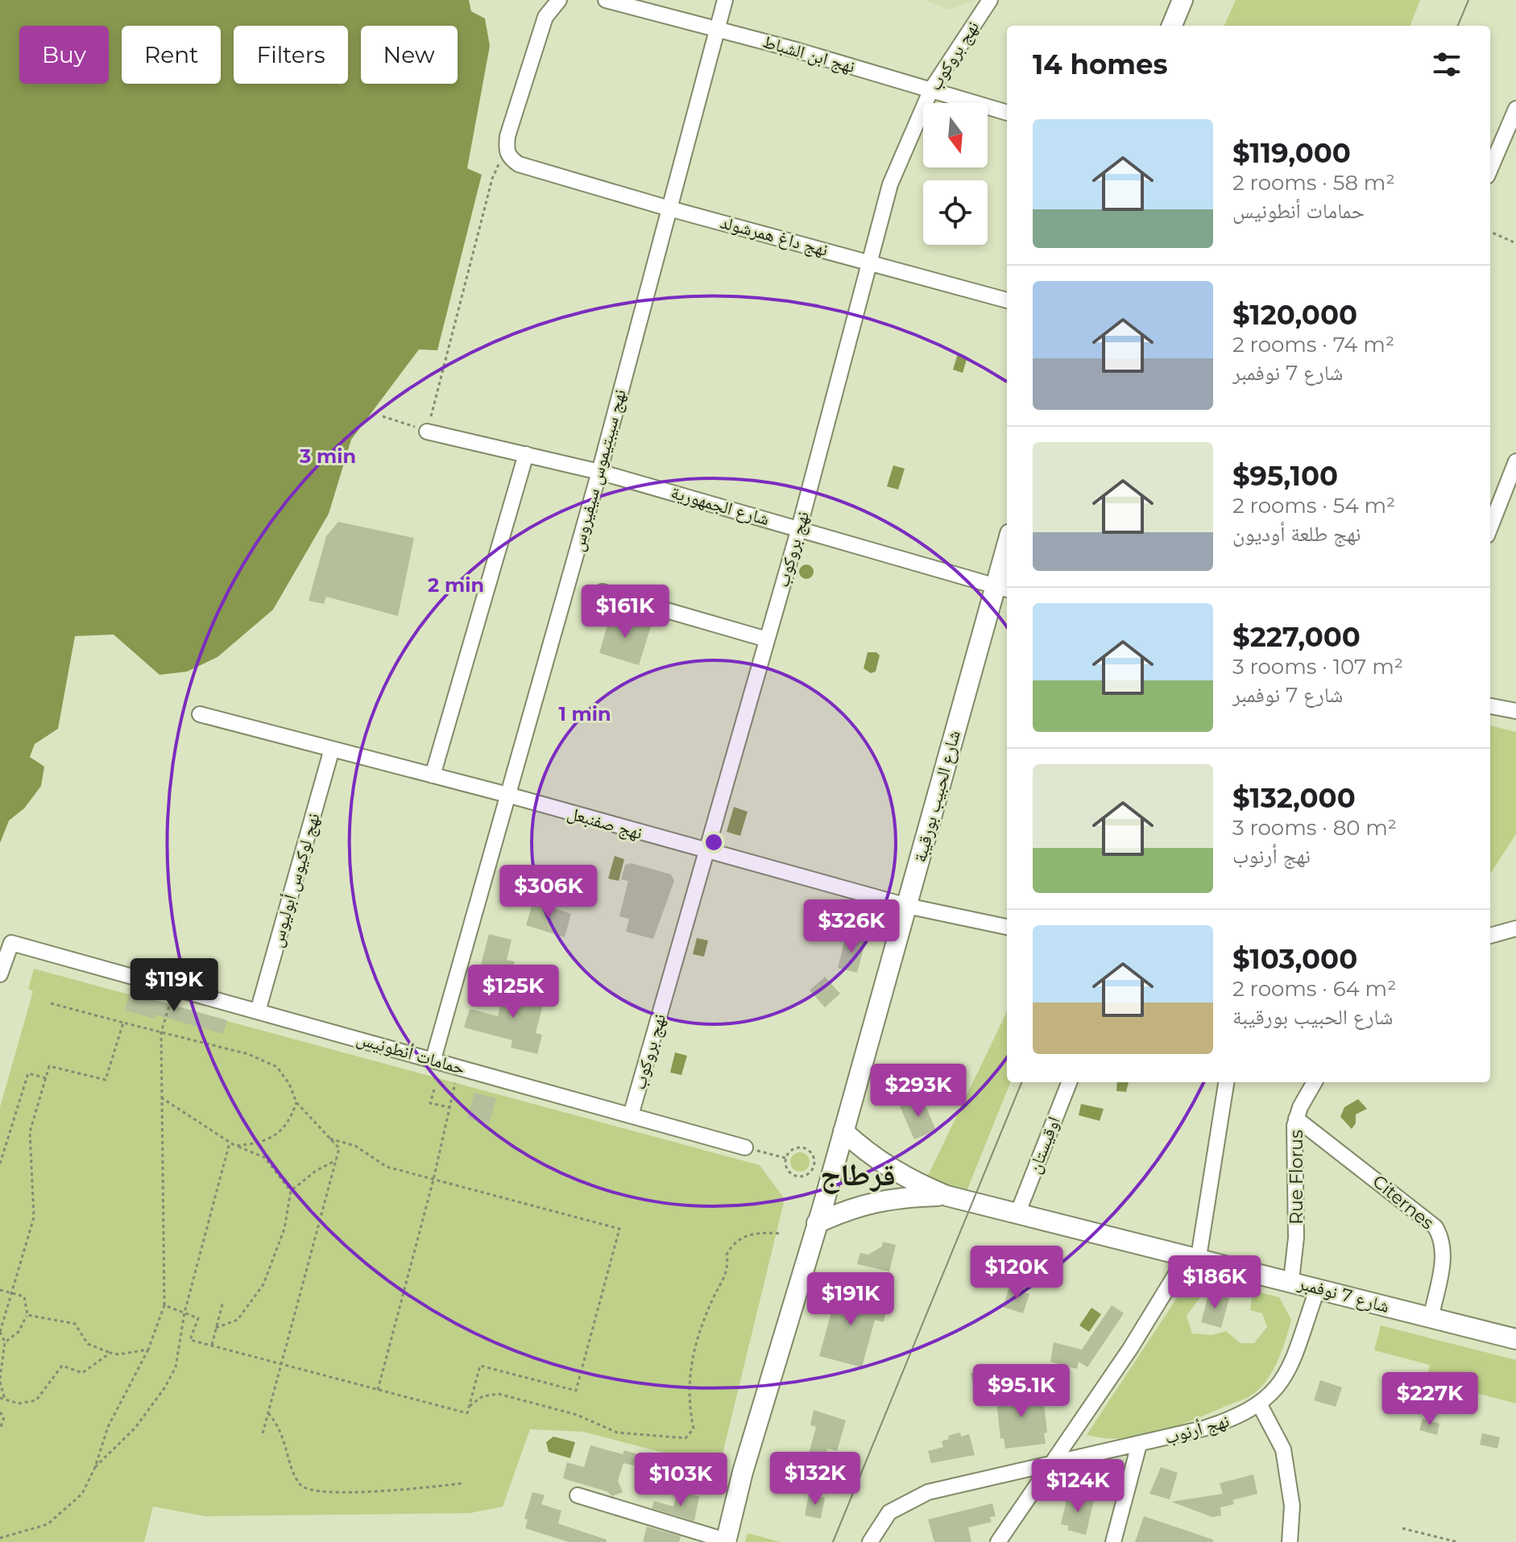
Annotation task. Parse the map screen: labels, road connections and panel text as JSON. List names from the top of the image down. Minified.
{"streets":{"main road":["شارع الحبيب بورقيبة","شارع 7 نوفمبر"],"street":["نهج ابن الشباط","نهج بروكوب","نهج داغ همرشولد","نهج سيبتيموس سيفيروس","شارع الجمهورية","نهج صفنبعل","نهج لوكيوس أبوليوس","حمامات أنطونيس","اوقيستان","Rue Florus","Citernes","نهج أرنوب"]},"crossings":[["نهج ابن الشباط","نهج بروكوب"],["نهج ابن الشباط","نهج سيبتيموس سيفيروس"],["نهج بروكوب","نهج داغ همرشولد"],["نهج بروكوب","شارع الجمهورية"],["نهج بروكوب","نهج صفنبعل"],["نهج بروكوب","حمامات أنطونيس"],["نهج داغ همرشولد","نهج سيبتيموس سيفيروس"],["نهج سيبتيموس سيفيروس","شارع الجمهورية"],["نهج سيبتيموس سيفيروس","نهج صفنبعل"],["نهج سيبتيموس سيفيروس","حمامات أنطونيس"],["شارع الجمهورية","شارع الحبيب بورقيبة"],["شارع الحبيب بورقيبة","نهج صفنبعل"],["شارع الحبيب بورقيبة","شارع 7 نوفمبر"],["نهج صفنبعل","نهج لوكيوس أبوليوس"],["نهج لوكيوس أبوليوس","حمامات أنطونيس"],["اوقيستان","شارع 7 نوفمبر"],["Rue Florus","Citernes"],["Rue Florus","شارع 7 نوفمبر"],["Citernes","شارع 7 نوفمبر"],["شارع 7 نوفمبر","نهج أرنوب"]],"districts":["قرطاج"],"north":"bottom","page":{"chip":["Buy","Rent","Filters","New"],"heading":"14 homes","list":[{"name":"$119,000","note":"2 rooms · 58 m² · حمامات أنطونيس"},{"name":"$120,000","note":"2 rooms · 74 m² · شارع 7 نوفمبر"},{"name":"$95,100","note":"2 rooms · 54 m² · نهج طلعة أوديون"},{"name":"$227,000","note":"3 rooms · 107 m² · شارع 7 نوفمبر"},{"name":"$132,000","note":"3 rooms · 80 m² · نهج أرنوب"},{"name":"$103,000","note":"2 rooms · 64 m² · شارع الحبيب بورقيبة"}],"price":["$161K","$306K","$326K","$119K","$125K","$293K","$120K","$186K","$191K","$95.1K","$227K","$132K","$103K","$124K"]},"rings":["3 min","2 min","1 min"]}
